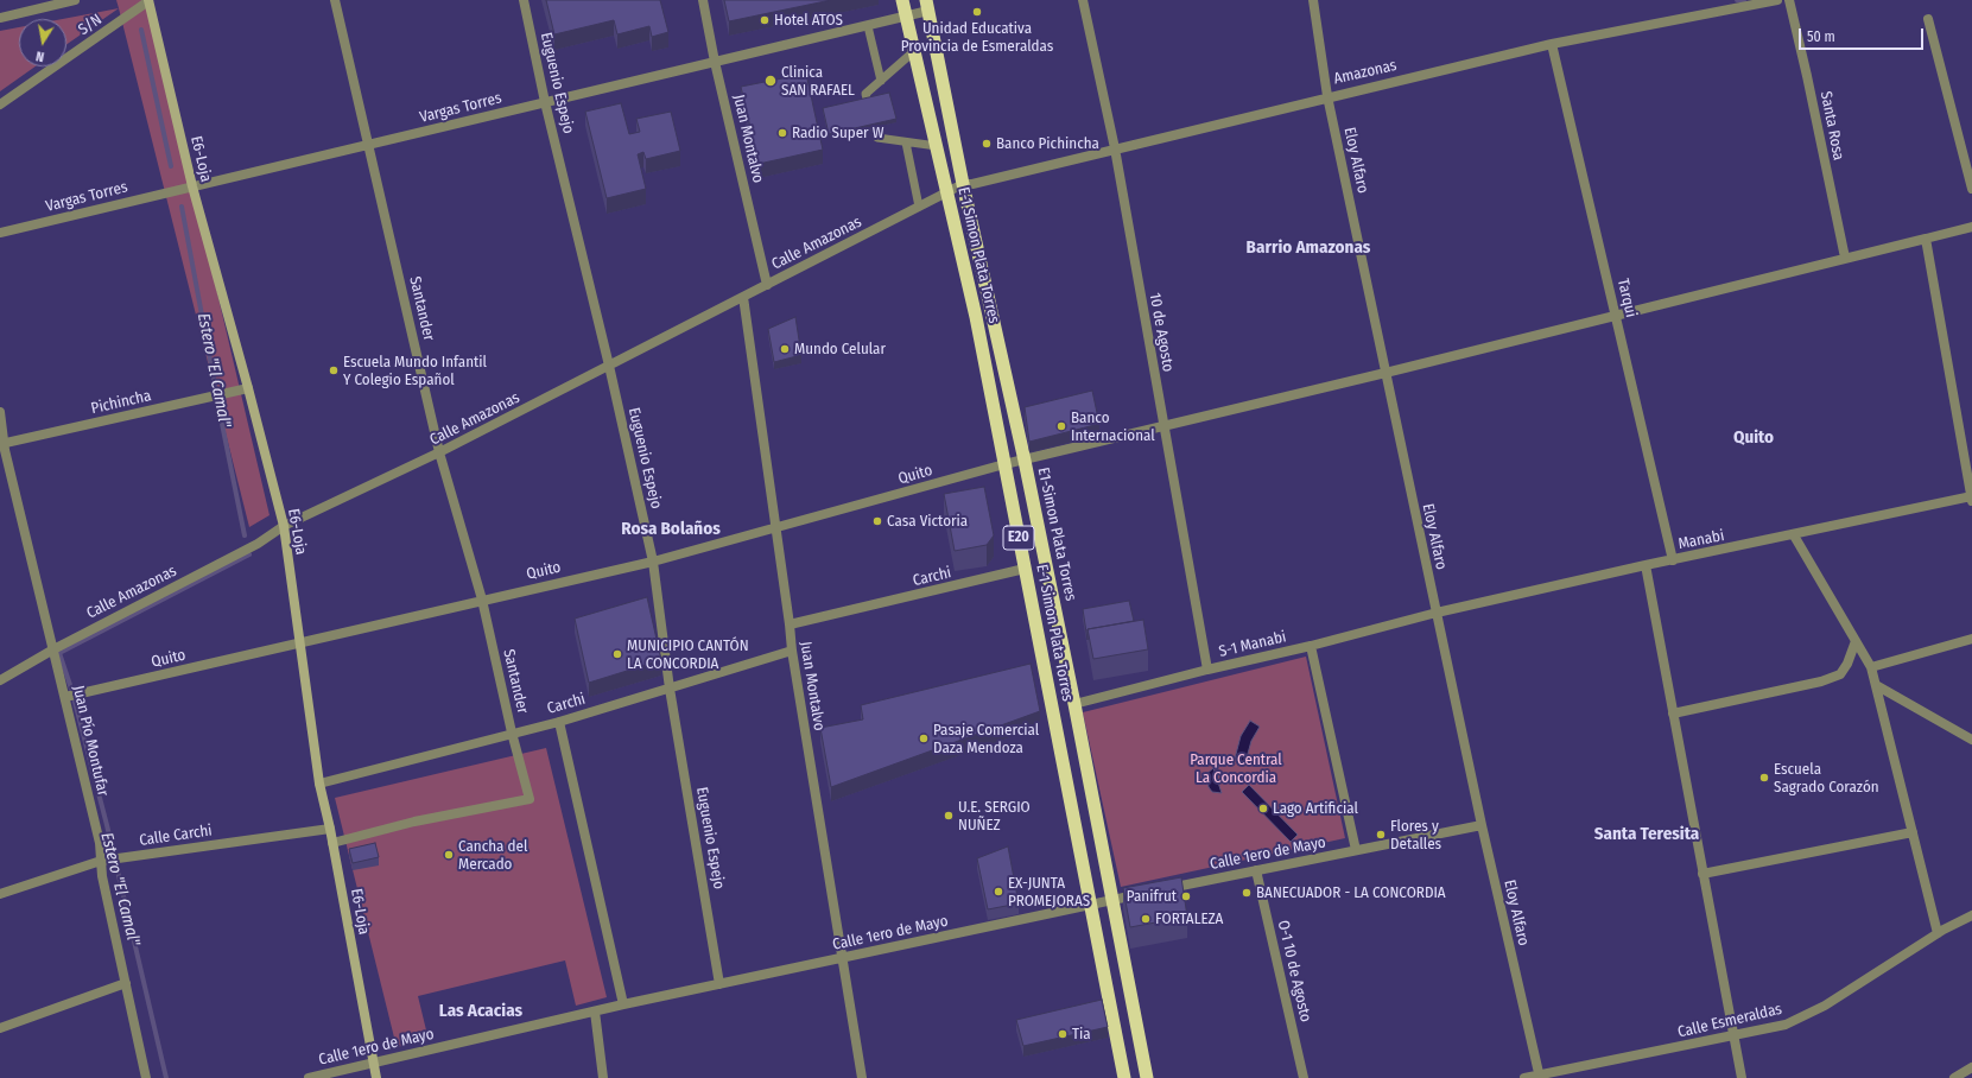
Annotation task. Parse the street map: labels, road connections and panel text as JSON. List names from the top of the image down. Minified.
{"streets":{"highway":["E-1 Simon Plata Torres","E1-Simon Plata Torres","E20"],"main road":["E6-Loja"],"street":["S/N","Amazonas","Euguenio Espejo","Vargas Torres","Santa Rosa","Juan Montalvo","Eloy Alfaro","Calle Amazonas","Tarqui","Santander","10 de Agosto","Pichincha","Quito","Manabi","Carchi","S-1 Manabi","Juan Pío Montufar","Calle Carchi","Calle 1ero de Mayo","O-1 10 de Agosto","Calle Esmeraldas"]},"crossings":[["S/N","E6-Loja"],["Amazonas","Eloy Alfaro"],["Amazonas","Calle Amazonas"],["Amazonas","Tarqui"],["Amazonas","10 de Agosto"],["Amazonas","E1-Simon Plata Torres"],["Euguenio Espejo","Vargas Torres"],["Euguenio Espejo","Calle Amazonas"],["Euguenio Espejo","Quito"],["Euguenio Espejo","Carchi"],["Euguenio Espejo","Calle 1ero de Mayo"],["Vargas Torres","Juan Montalvo"],["Vargas Torres","E6-Loja"],["Vargas Torres","E-1 Simon Plata Torres"],["Vargas Torres","Santander"],["Vargas Torres","E1-Simon Plata Torres"],["Santa Rosa","Quito"],["Juan Montalvo","Calle Amazonas"],["Juan Montalvo","Quito"],["Juan Montalvo","Carchi"],["Juan Montalvo","Calle 1ero de Mayo"],["E6-Loja","Calle Amazonas"],["E6-Loja","Santander"],["E6-Loja","Pichincha"],["E6-Loja","Quito"],["E6-Loja","Carchi"],["E6-Loja","Calle Carchi"],["E6-Loja","Calle 1ero de Mayo"],["Eloy Alfaro","Quito"],["Eloy Alfaro","Manabi"],["Eloy Alfaro","S-1 Manabi"],["Eloy Alfaro","Calle 1ero de Mayo"],["Eloy Alfaro","Calle Esmeraldas"],["Calle Amazonas","E-1 Simon Plata Torres"],["Calle Amazonas","Santander"],["Calle Amazonas","E1-Simon Plata Torres"],["Calle Amazonas","Juan Pío Montufar"],["E-1 Simon Plata Torres","Quito"],["E-1 Simon Plata Torres","Carchi"],["E-1 Simon Plata Torres","Calle 1ero de Mayo"],["Tarqui","Quito"],["Tarqui","Manabi"],["Santander","Quito"],["Santander","Carchi"],["10 de Agosto","Quito"],["10 de Agosto","S-1 Manabi"],["Pichincha","Juan Pío Montufar"],["Quito","E1-Simon Plata Torres"],["Quito","Juan Pío Montufar"],["E1-Simon Plata Torres","S-1 Manabi"],["E1-Simon Plata Torres","Calle 1ero de Mayo"],["Manabi","S-1 Manabi"],["Juan Pío Montufar","Calle Carchi"],["Calle 1ero de Mayo","O-1 10 de Agosto"]],"districts":["Barrio Amazonas","Quito","Rosa Bolaños","Santa Teresita","Las Acacias"],"water":["Estero \"El Camal\""],"parks":["Parque Central La Concordia"],"places":["Unidad Educativa Provincia de Esmeraldas","Hotel ATOS","Clinica SAN RAFAEL","Radio Super W","Banco Pichincha","Mundo Celular","Escuela Mundo Infantil Y Colegio Español","Banco Internacional","Casa Victoria","MUNICIPIO CANTÓN LA CONCORDIA","Pasaje Comercial Daza Mendoza","Escuela Sagrado Corazón","Lago Artificial","U.E. SERGIO NUÑEZ","Flores y Detalles","Cancha del Mercado","EX-JUNTA PROMEJORAS","BANECUADOR - LA CONCORDIA","Panifrut","FORTALEZA","Tia"],"scale_bar":"50 m","north":"bottom"}
